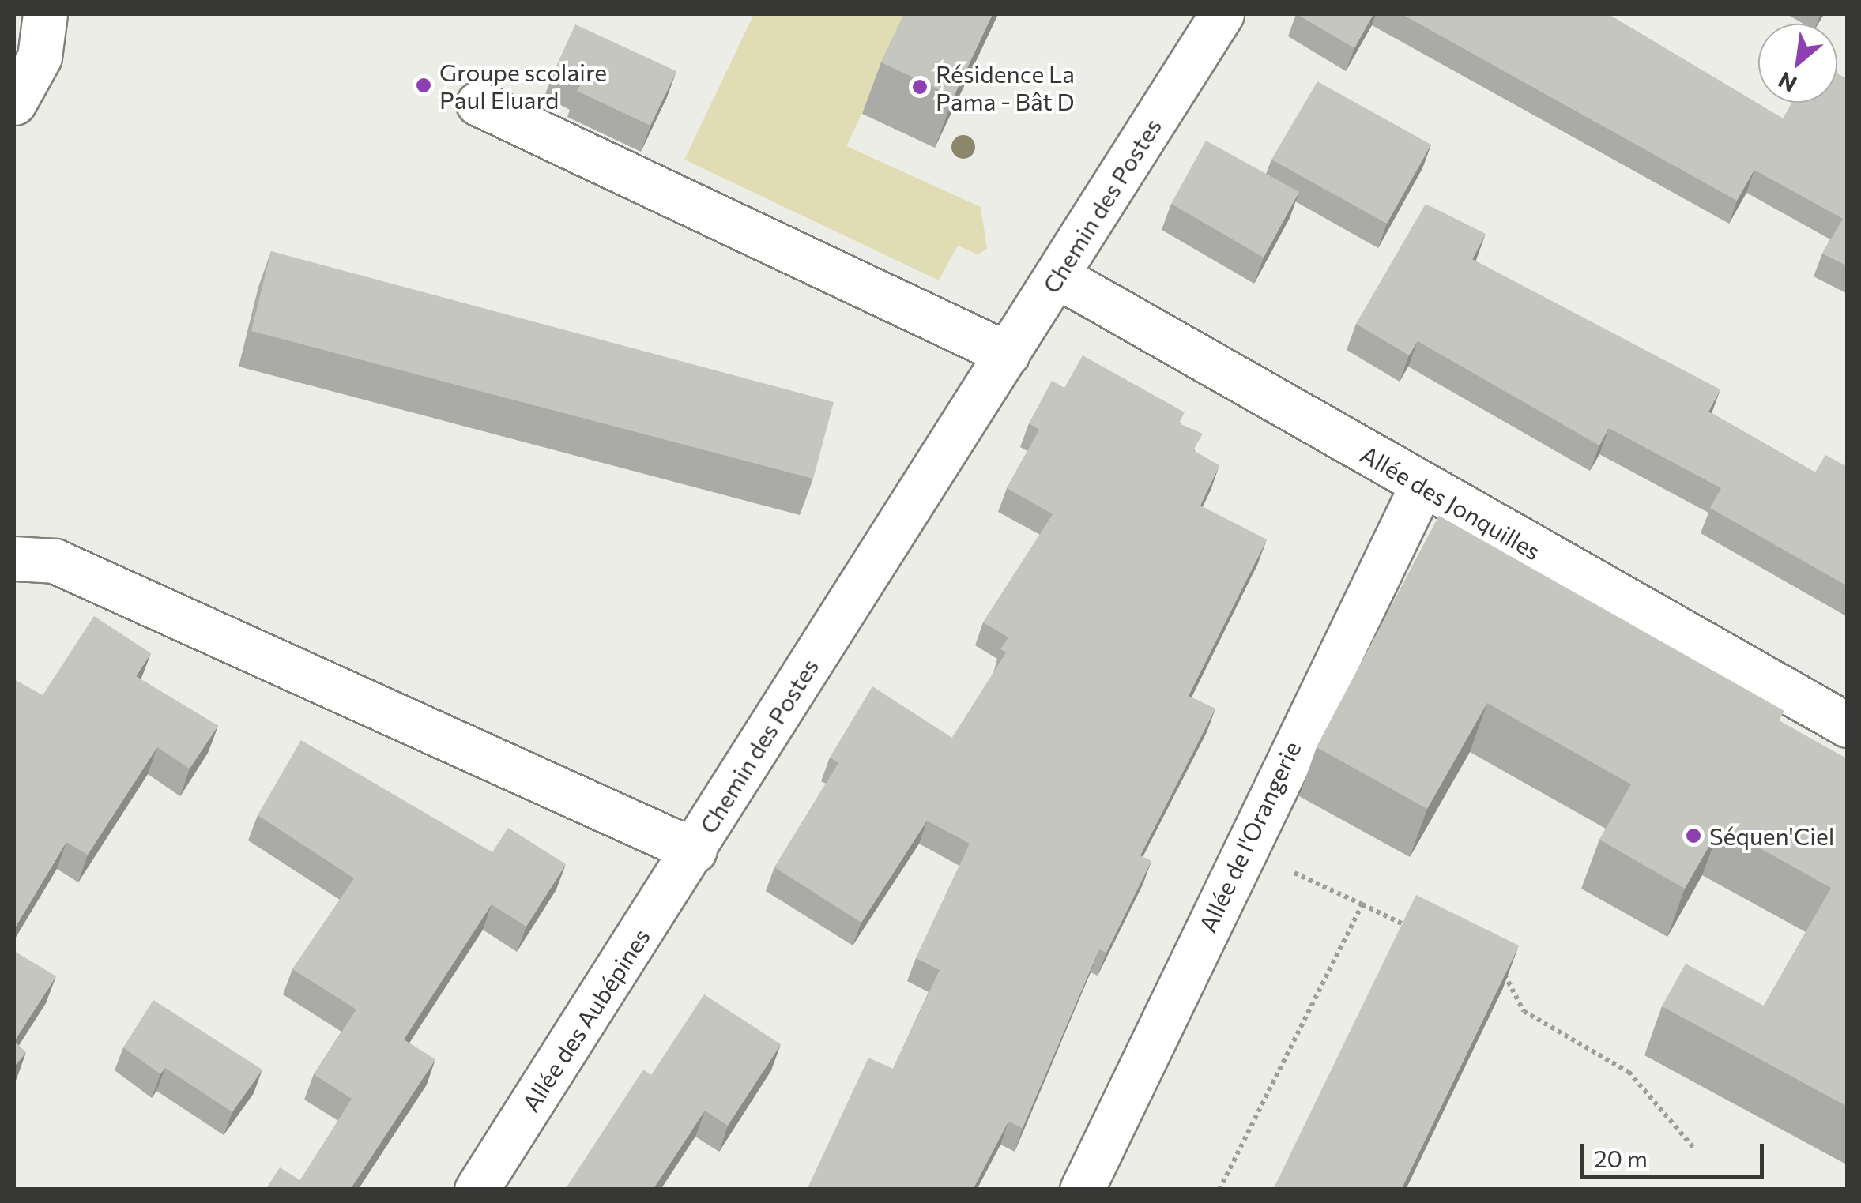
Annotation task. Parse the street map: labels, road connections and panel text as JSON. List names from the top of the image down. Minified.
{"streets":{"street":["Chemin des Postes","Allée des Jonquilles","Allée de l'Orangerie","Allée des Aubépines"]},"crossings":[["Chemin des Postes","Allée des Jonquilles"],["Chemin des Postes","Allée des Aubépines"],["Allée des Jonquilles","Allée de l'Orangerie"]],"places":["Groupe scolaire Paul Eluard","Résidence La Pama - Bât D","Séquen'Ciel"],"scale_bar":"20 m","north":"bottom left"}
